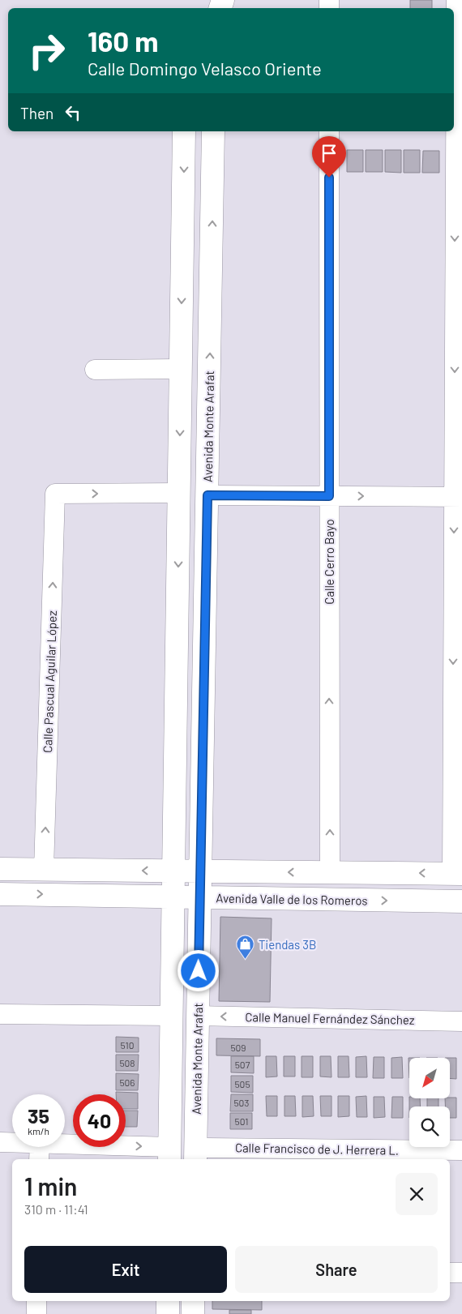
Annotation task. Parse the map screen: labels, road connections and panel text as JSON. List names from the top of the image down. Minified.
{"streets":{"street":["Avenida Monte Arafat","Calle Cerro Bayo","Calle Pascual Aguilar López","Avenida Valle de los Romeros","Calle Manuel Fernández Sánchez","Calle Francisco de J. Herrera L."]},"crossings":[["Avenida Monte Arafat","Avenida Valle de los Romeros"],["Avenida Monte Arafat","Calle Manuel Fernández Sánchez"],["Avenida Monte Arafat","Calle Francisco de J. Herrera L."]],"places":{"shop":["Tiendas 3B"]},"house_numbers":["510","509","508","507","506","505","503","501"],"north":"bottom left","page":{"turn":["160 m","Calle Domingo Velasco Oriente"],"then":"Then","speed":"35 km/h","limit":"40","heading":["1 min","310 m · 11:41"],"buttons":["Exit","Share"]}}
